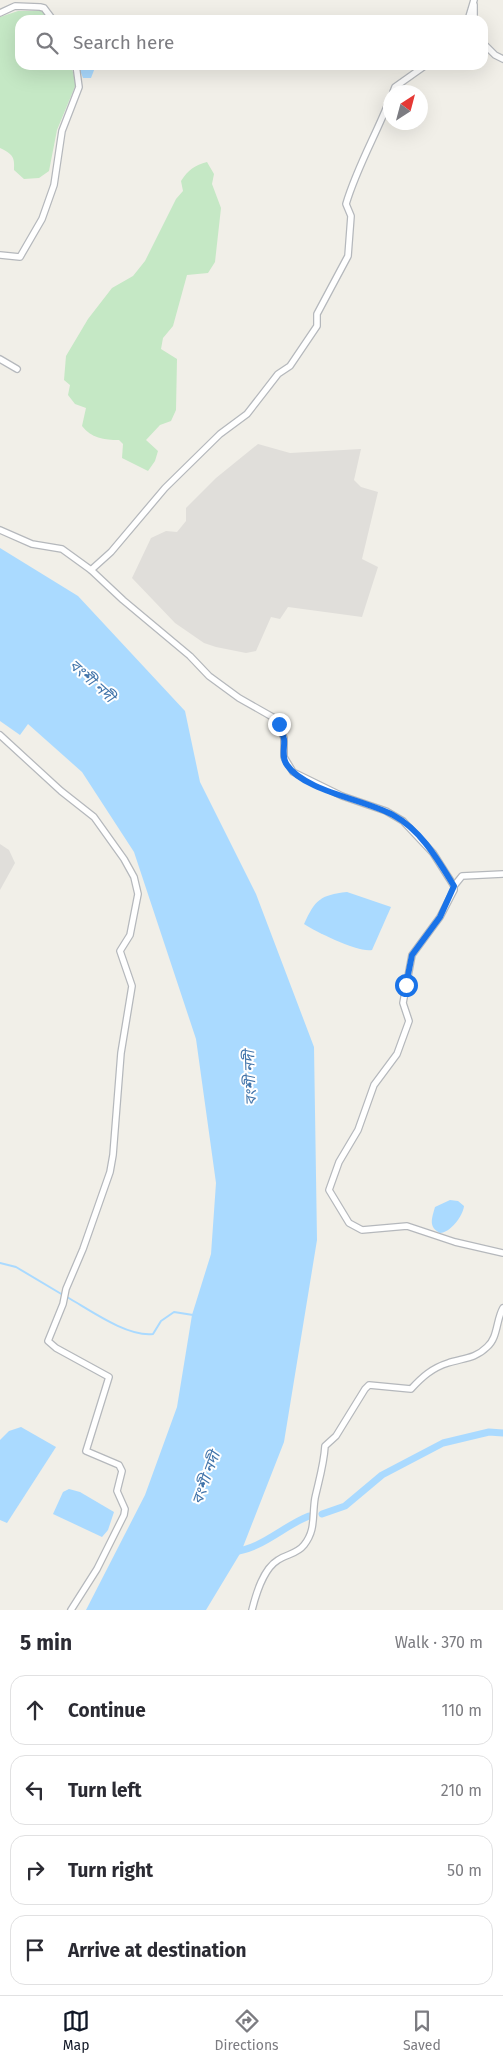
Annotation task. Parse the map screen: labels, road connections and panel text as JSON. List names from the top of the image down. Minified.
{"water":["বংশী নদী"],"north":"top right","page":{"search":"Search here","heading":["5 min","Walk · 370 m"],"list":[["Continue","110 m"],["Turn left","210 m"],["Turn right","50 m"],"Arrive at destination"],"nav":["Map","Directions","Saved"]}}
